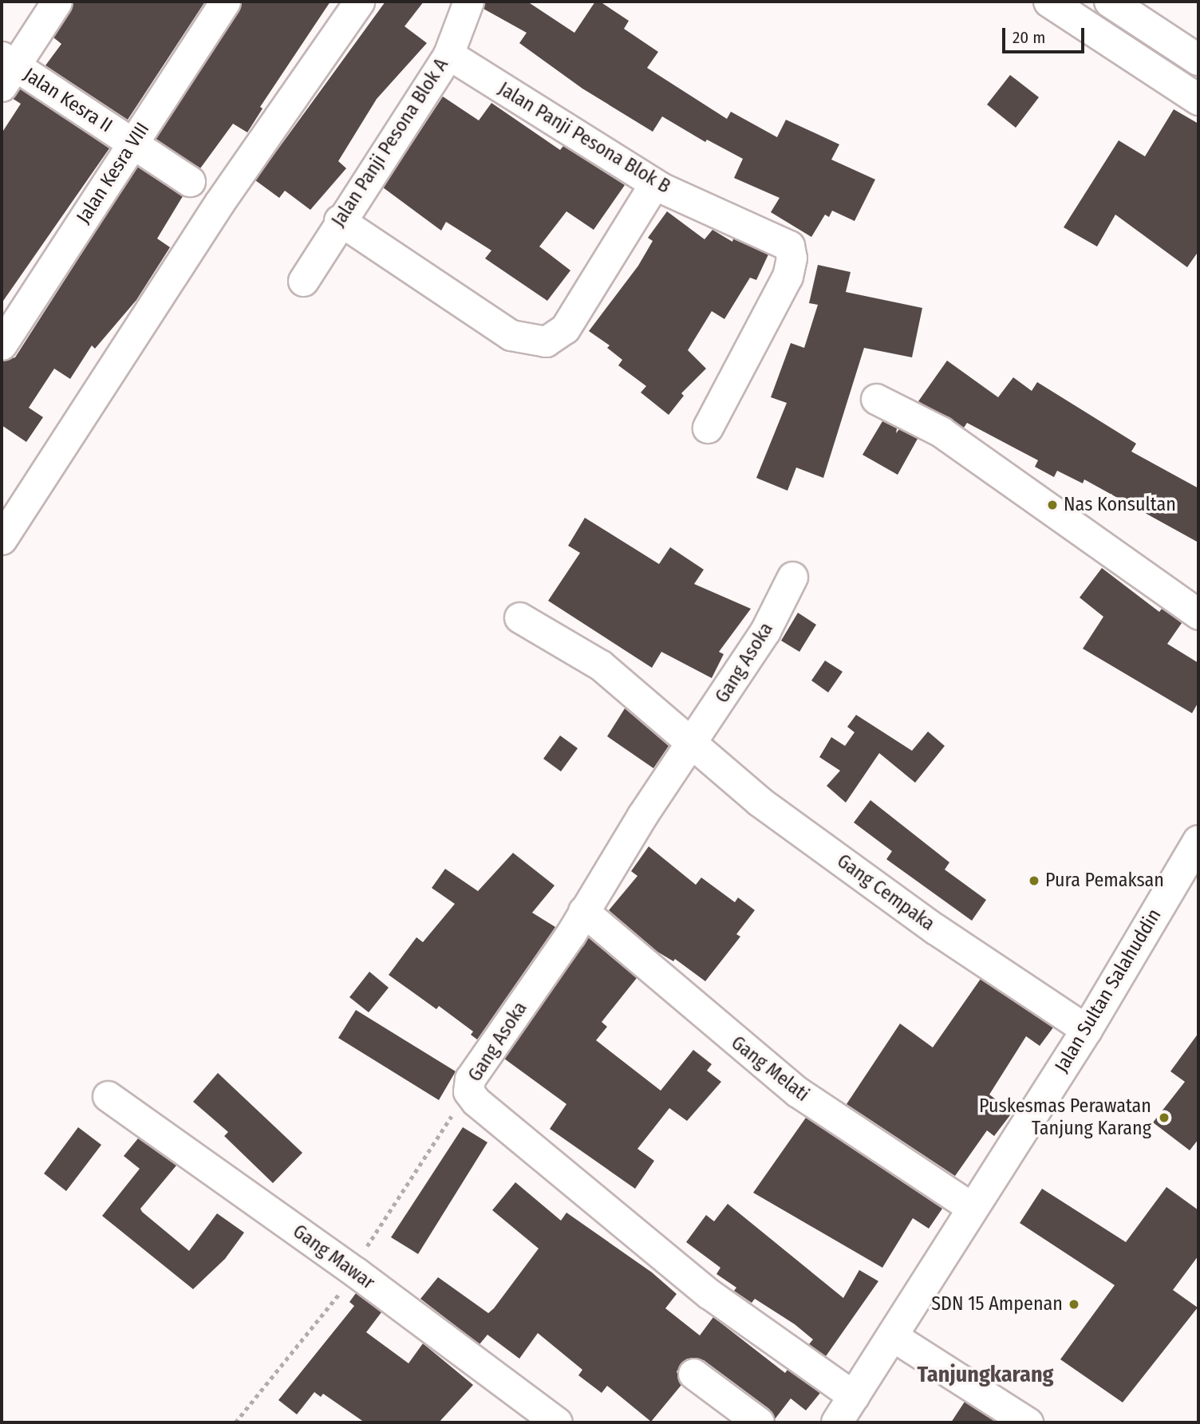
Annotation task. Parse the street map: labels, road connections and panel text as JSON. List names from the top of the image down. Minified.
{"streets":{"main road":["Jalan Sultan Salahuddin"],"street":["Jalan Kesra II","Jalan Panji Pesona Blok B","Jalan Panji Pesona Blok A","Jalan Kesra VIII","Gang Asoka","Gang Cempaka","Gang Melati","Gang Mawar"]},"crossings":[["Jalan Kesra II","Jalan Kesra VIII"],["Jalan Panji Pesona Blok B","Jalan Panji Pesona Blok A"],["Gang Asoka","Gang Cempaka"],["Gang Asoka","Jalan Sultan Salahuddin"],["Gang Asoka","Gang Melati"],["Gang Cempaka","Jalan Sultan Salahuddin"],["Jalan Sultan Salahuddin","Gang Melati"]],"districts":["Tanjungkarang"],"places":["Nas Konsultan","Pura Pemaksan","Puskesmas Perawatan Tanjung Karang","SDN 15 Ampenan"],"scale_bar":"20 m"}
